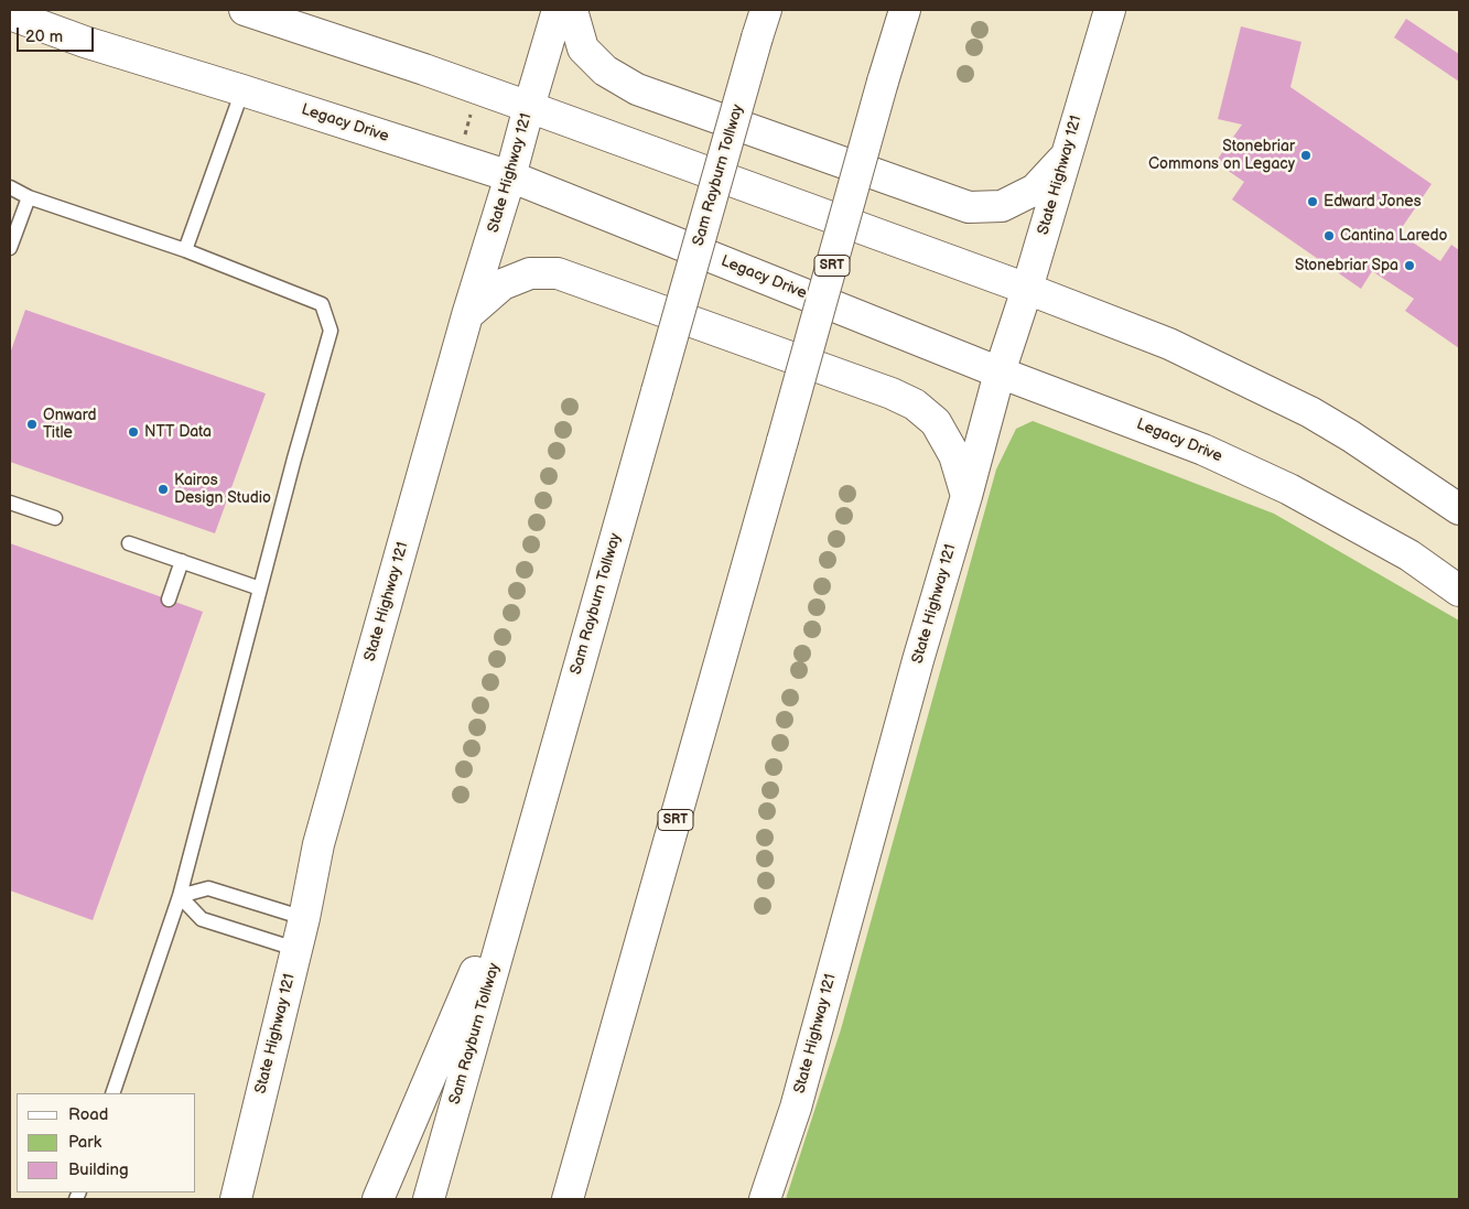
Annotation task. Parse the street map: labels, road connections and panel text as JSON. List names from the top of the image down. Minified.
{"streets":{"main road":["Legacy Drive","State Highway 121","Sam Rayburn Tollway","SRT"]},"crossings":[["Legacy Drive","State Highway 121"]],"places":["Stonebriar Commons on Legacy","Edward Jones","Cantina Laredo","Stonebriar Spa","Onward Title","NTT Data","Kairos Design Studio"],"legend":["Road","Park","Building"],"scale_bar":"20 m"}
